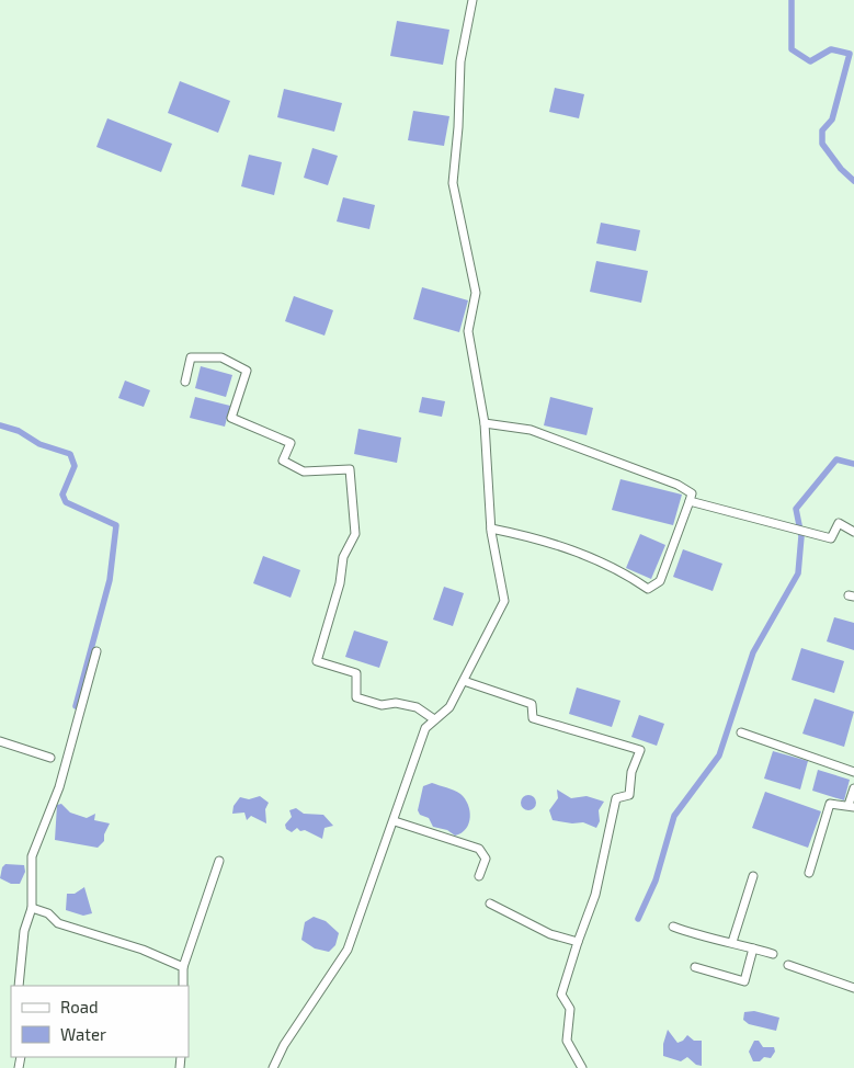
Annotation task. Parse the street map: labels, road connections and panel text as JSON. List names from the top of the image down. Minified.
{"legend":["Road","Water"]}
